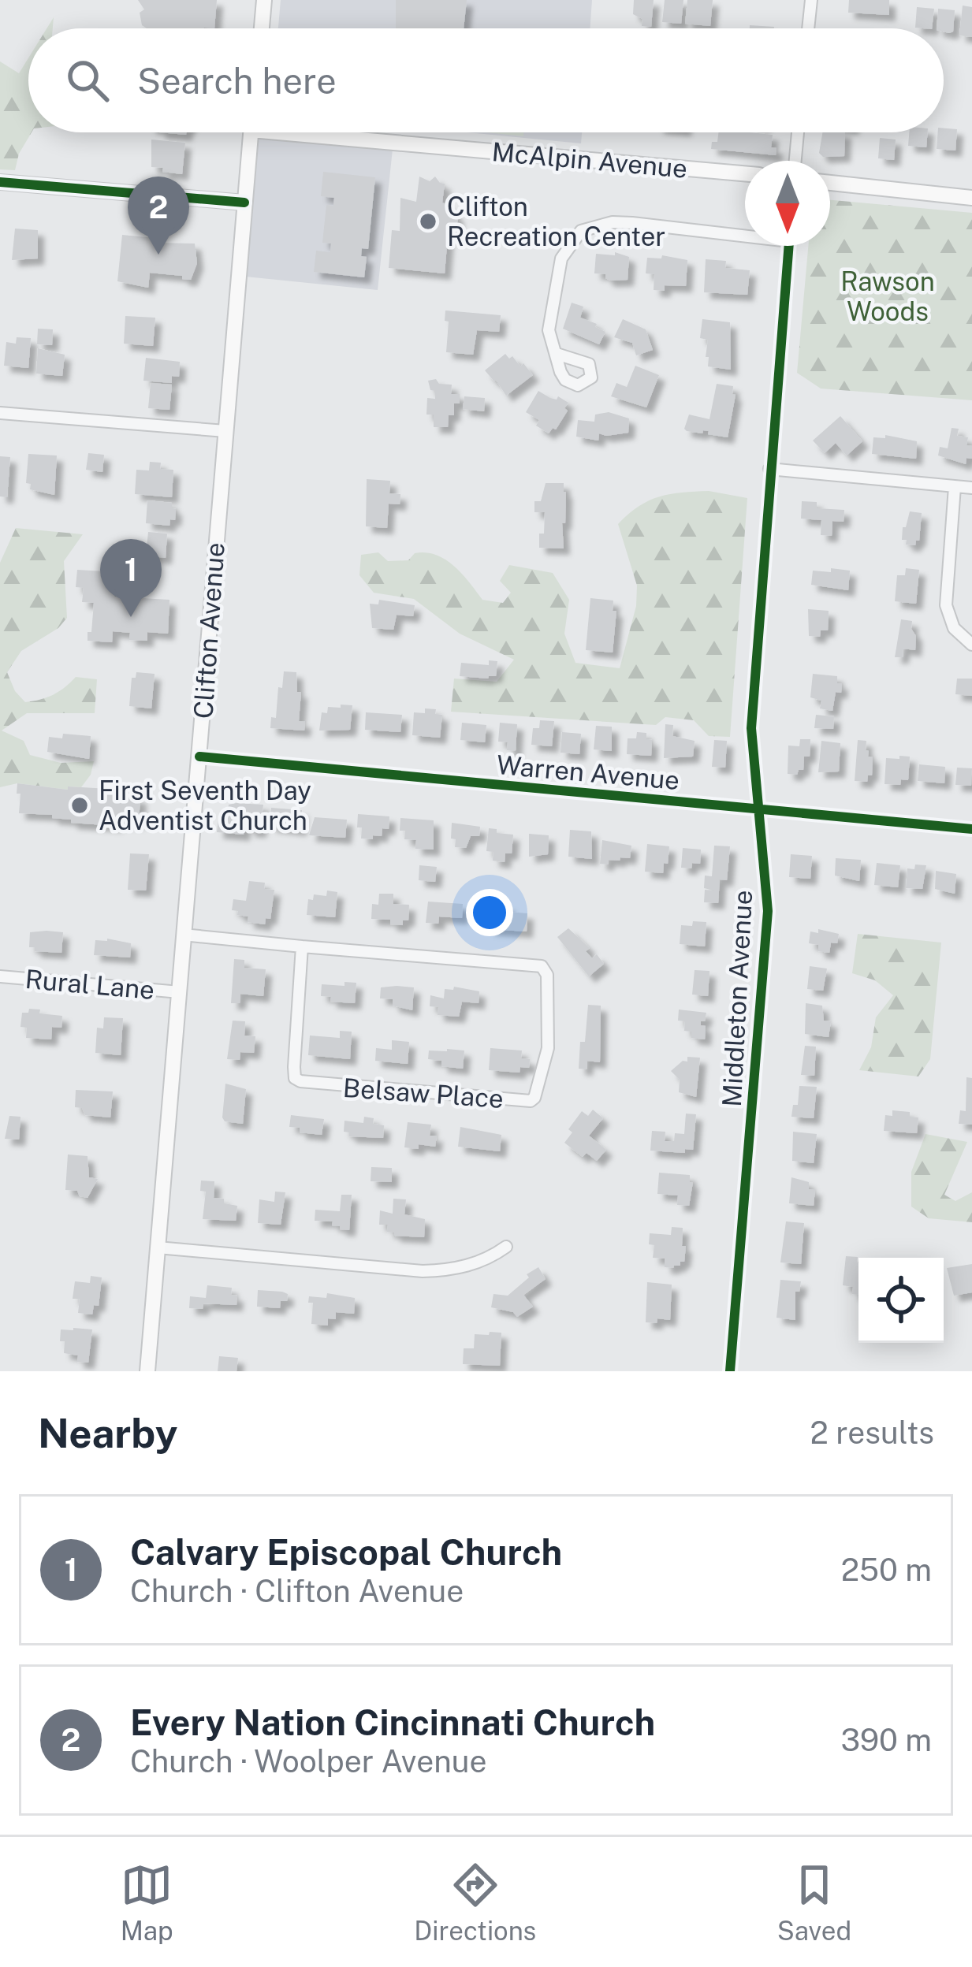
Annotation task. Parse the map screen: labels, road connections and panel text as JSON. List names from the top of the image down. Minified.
{"streets":{"main road":["McAlpin Avenue","Clifton Avenue"],"street":["Warren Avenue","Rural Lane","Middleton Avenue","Belsaw Place"]},"crossings":[["Clifton Avenue","Warren Avenue"],["Clifton Avenue","Rural Lane"],["Clifton Avenue","Belsaw Place"],["Warren Avenue","Middleton Avenue"]],"parks":["Rawson Woods"],"places":["Clifton Recreation Center","First Seventh Day Adventist Church"],"north":"bottom","page":{"search":"Search here","pins":["2","1"],"heading":["Nearby","2 results"],"list":[{"mark":"1","name":"Calvary Episcopal Church","note":"Church · Clifton Avenue","value":"250 m"},{"mark":"2","name":"Every Nation Cincinnati Church","note":"Church · Woolper Avenue","value":"390 m"}],"nav":["Map","Directions","Saved"]}}
